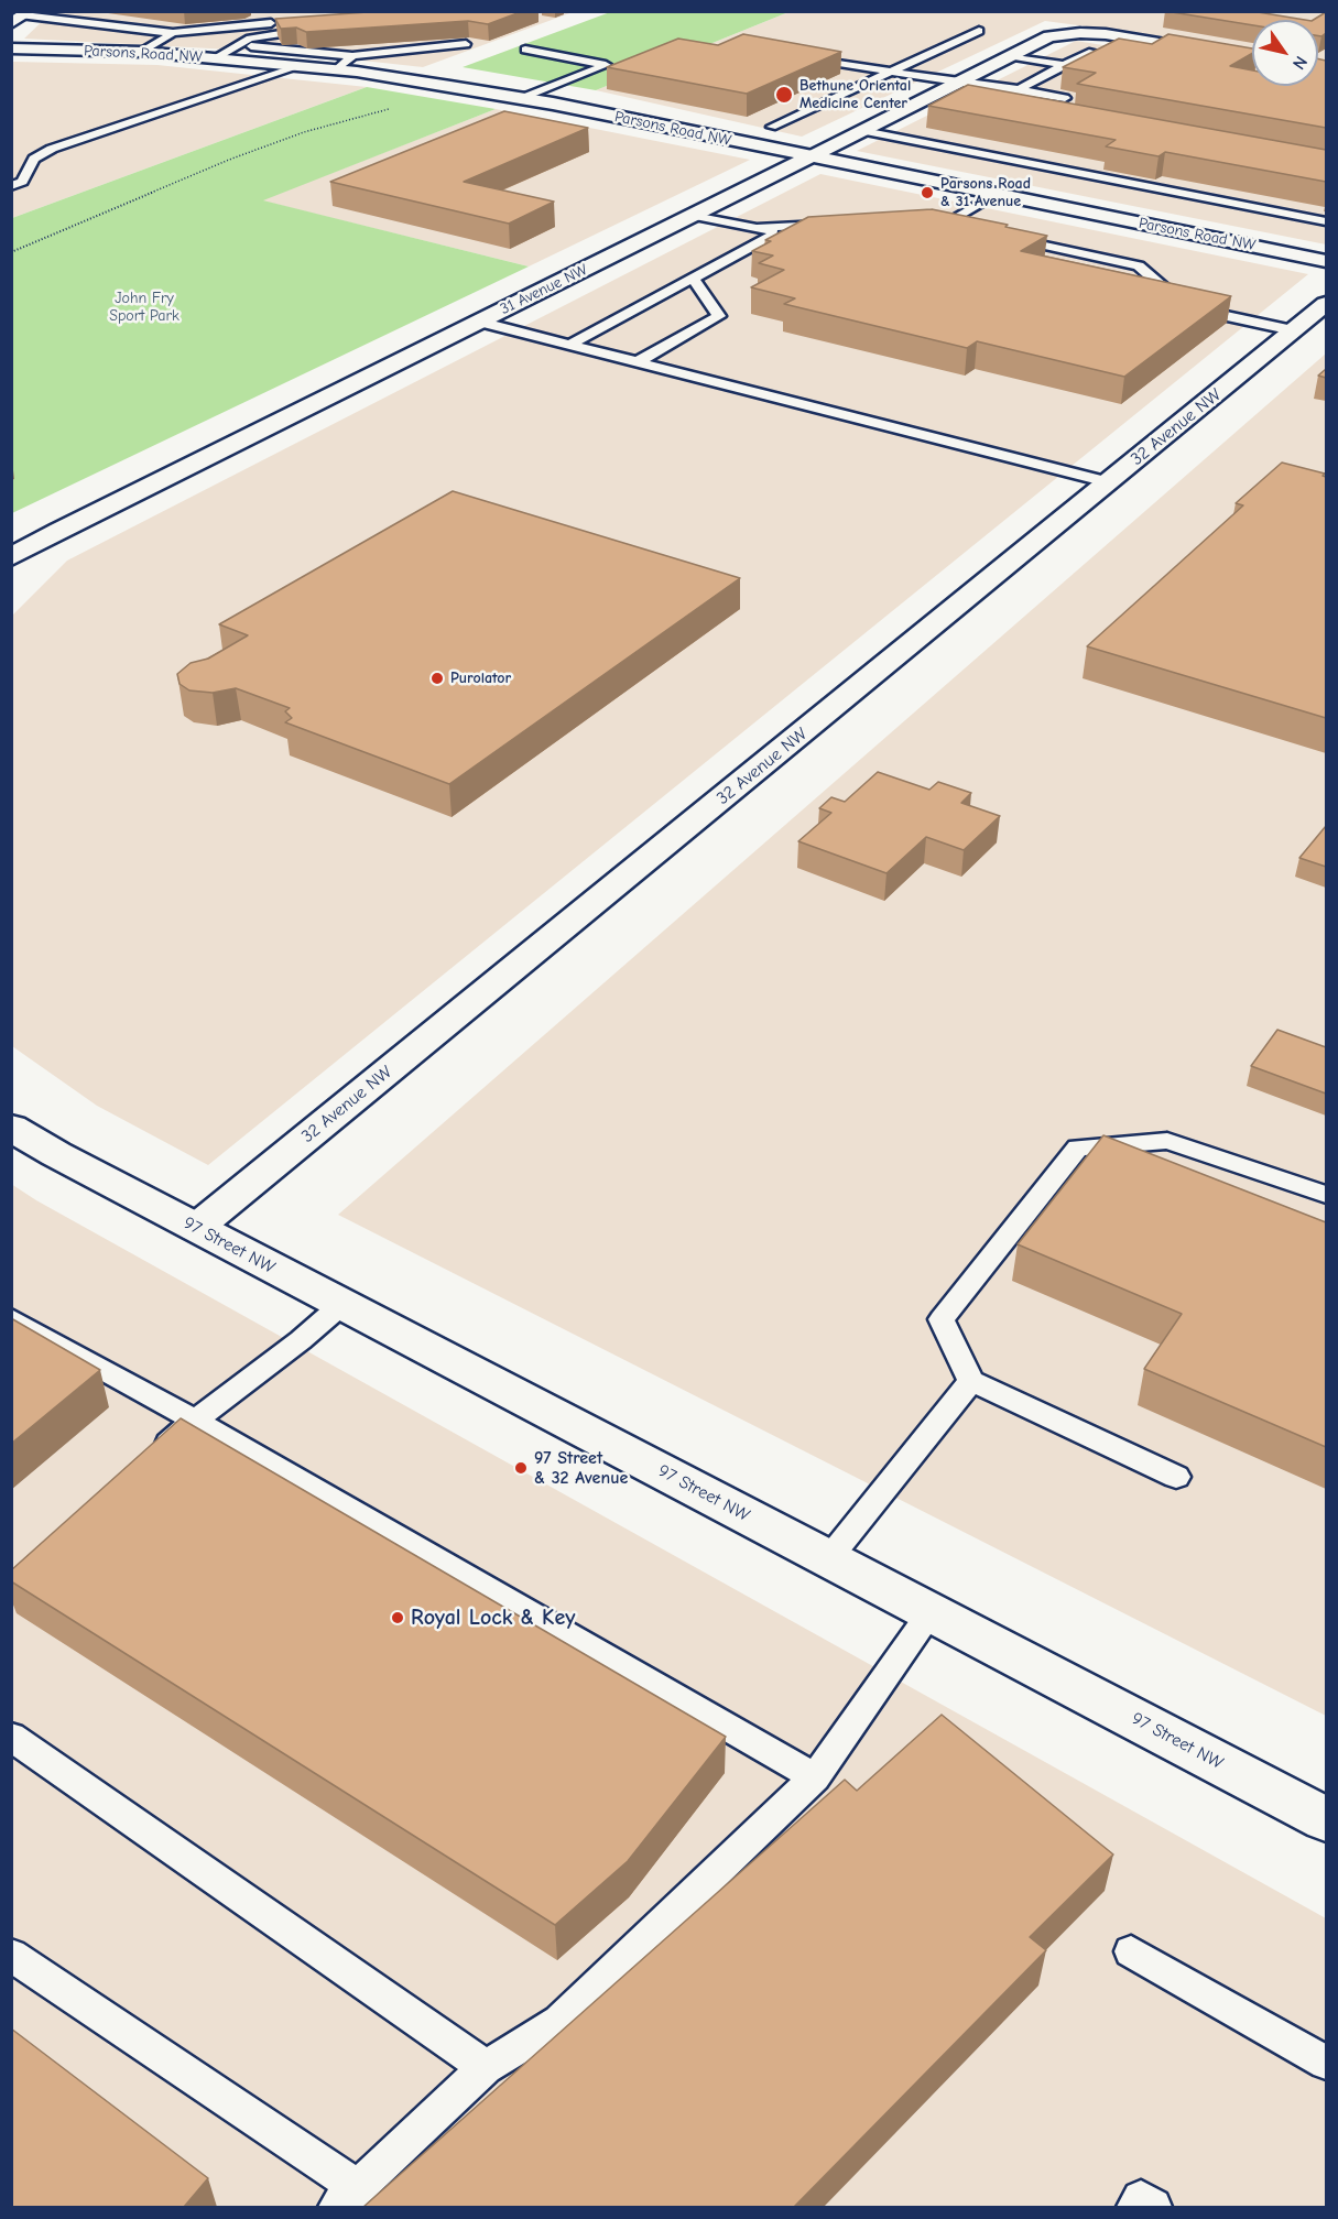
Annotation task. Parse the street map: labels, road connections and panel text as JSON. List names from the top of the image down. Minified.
{"streets":{"street":["Parsons Road NW","31 Avenue NW","32 Avenue NW","97 Street NW"]},"crossings":[["Parsons Road NW","31 Avenue NW"],["32 Avenue NW","97 Street NW"]],"parks":["John Fry Sport Park"],"places":["Bethune Oriental Medicine Center","Parsons Road & 31 Avenue","Purolator","97 Street & 32 Avenue","Royal Lock & Key"],"north":"bottom right"}
